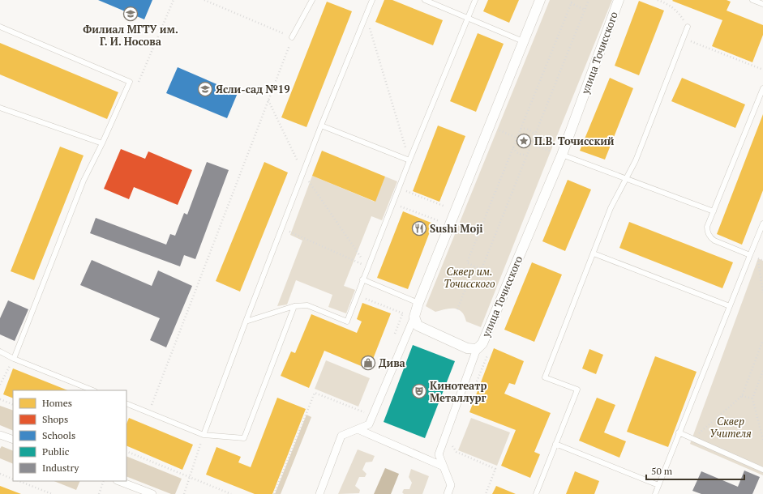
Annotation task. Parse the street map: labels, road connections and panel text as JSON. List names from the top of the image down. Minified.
{"streets":{"street":["улица Точисского"]},"parks":["Сквер им. Точисского","Сквер Учителя"],"places":{"school or university":["Филиал МГТУ им. Г. И. Носова","Ясли-сад №19"],"place":["П.В. Точисский"],"restaurant":["Sushi Moji"],"shop":["Дива"],"theatre":["Кинотеатр Металлург"]},"legend":["Homes","Shops","Schools","Public","Industry"],"scale_bar":"50 m"}
